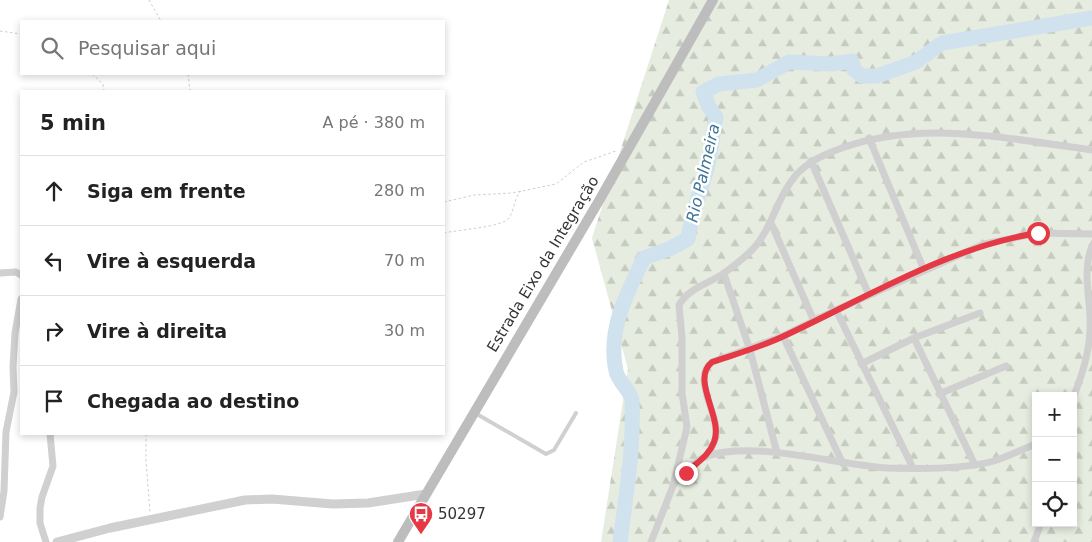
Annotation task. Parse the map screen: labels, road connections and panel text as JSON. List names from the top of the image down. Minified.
{"streets":{"main road":["Estrada Eixo da Integração"]},"water":["Rio Palmeira"],"places":{"bus stop":["50297"]},"page":{"search":"Pesquisar aqui","heading":["5 min","A pé · 380 m"],"list":[["Siga em frente","280 m"],["Vire à esquerda","70 m"],["Vire à direita","30 m"],"Chegada ao destino"],"map_buttons":["+","−"]}}
